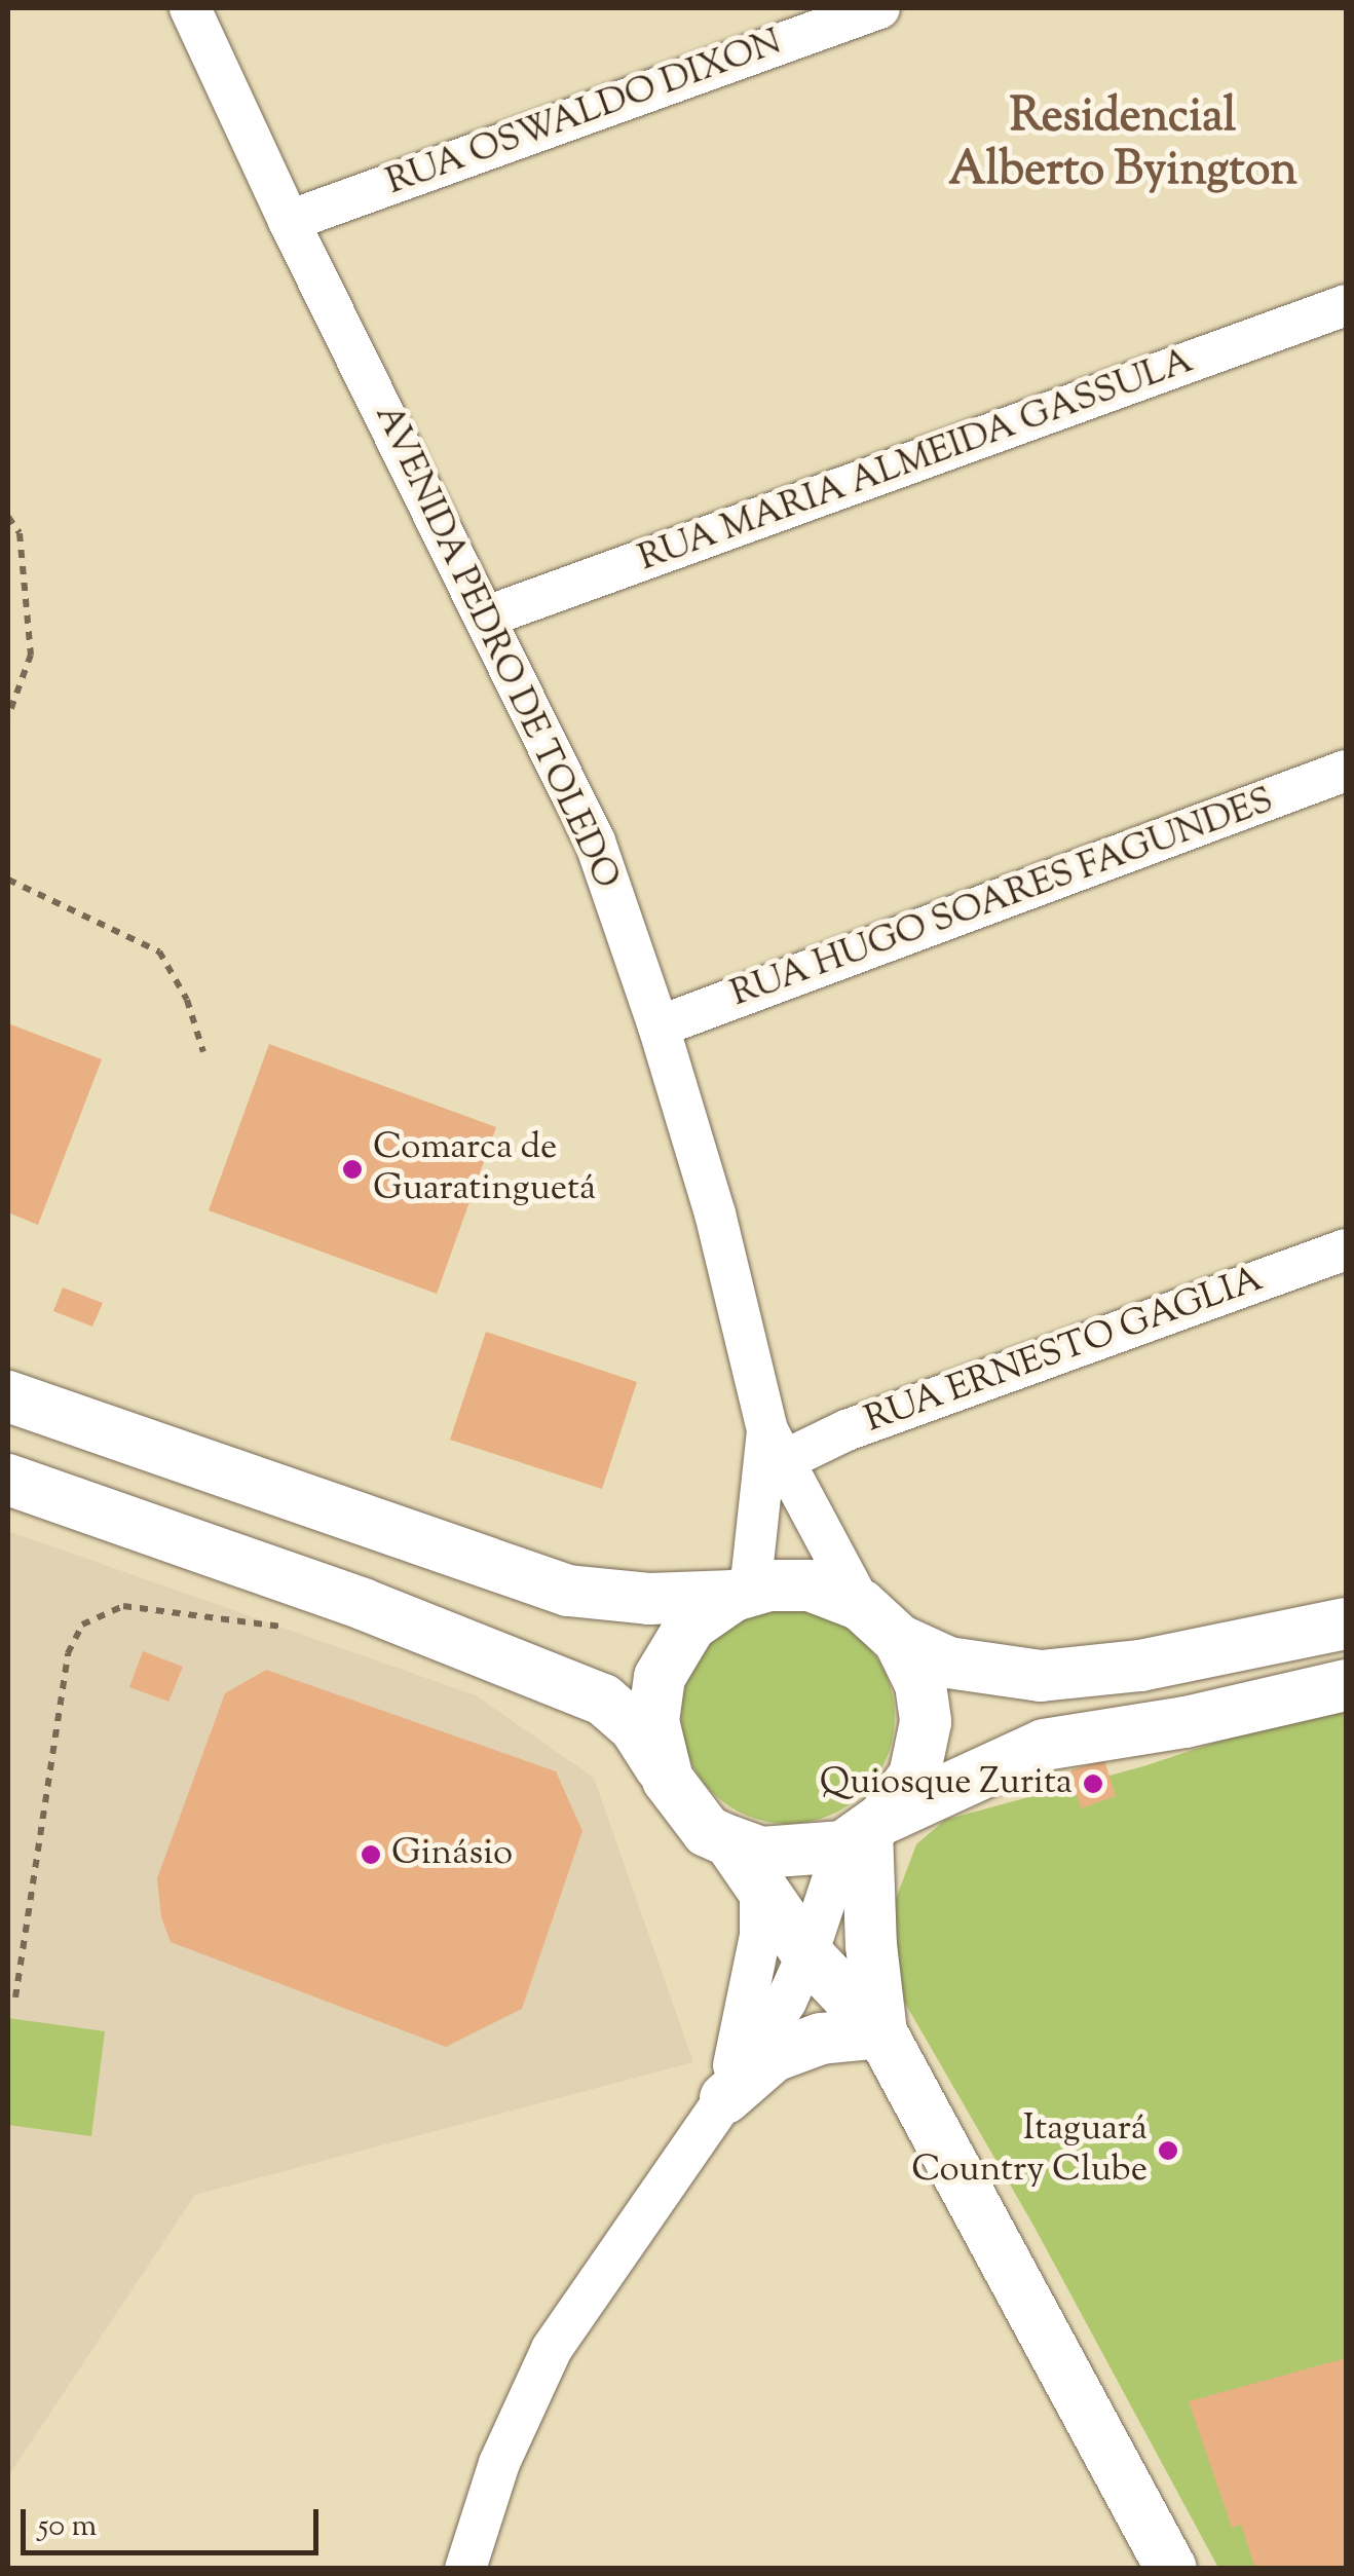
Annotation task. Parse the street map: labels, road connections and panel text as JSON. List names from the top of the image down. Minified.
{"streets":{"street":["RUA OSWALDO DIXON","RUA MARIA ALMEIDA GASSULA","AVENIDA PEDRO DE TOLEDO","RUA HUGO SOARES FAGUNDES","RUA ERNESTO GAGLIA"]},"crossings":[["RUA OSWALDO DIXON","AVENIDA PEDRO DE TOLEDO"],["RUA MARIA ALMEIDA GASSULA","AVENIDA PEDRO DE TOLEDO"],["AVENIDA PEDRO DE TOLEDO","RUA HUGO SOARES FAGUNDES"],["AVENIDA PEDRO DE TOLEDO","RUA ERNESTO GAGLIA"]],"districts":["Residencial Alberto Byington"],"places":["Comarca de Guaratinguetá","Quiosque Zurita","Ginásio","Itaguará Country Clube"],"scale_bar":"50 m"}
